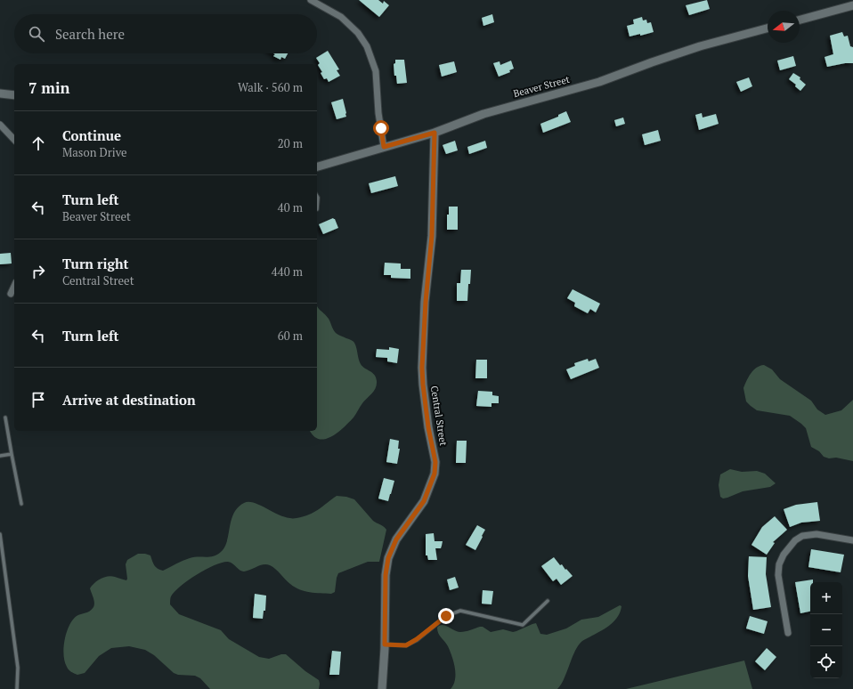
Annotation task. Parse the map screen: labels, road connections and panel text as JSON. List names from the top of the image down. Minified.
{"streets":{"street":["Beaver Street","Central Street"]},"crossings":[["Beaver Street","Central Street"]],"north":"left","page":{"search":"Search here","heading":["7 min","Walk · 560 m"],"list":[["Continue","Mason Drive","20 m"],["Turn left","Beaver Street","40 m"],["Turn right","Central Street","440 m"],["Turn left","60 m"],"Arrive at destination"],"map_buttons":["+","−"]}}
